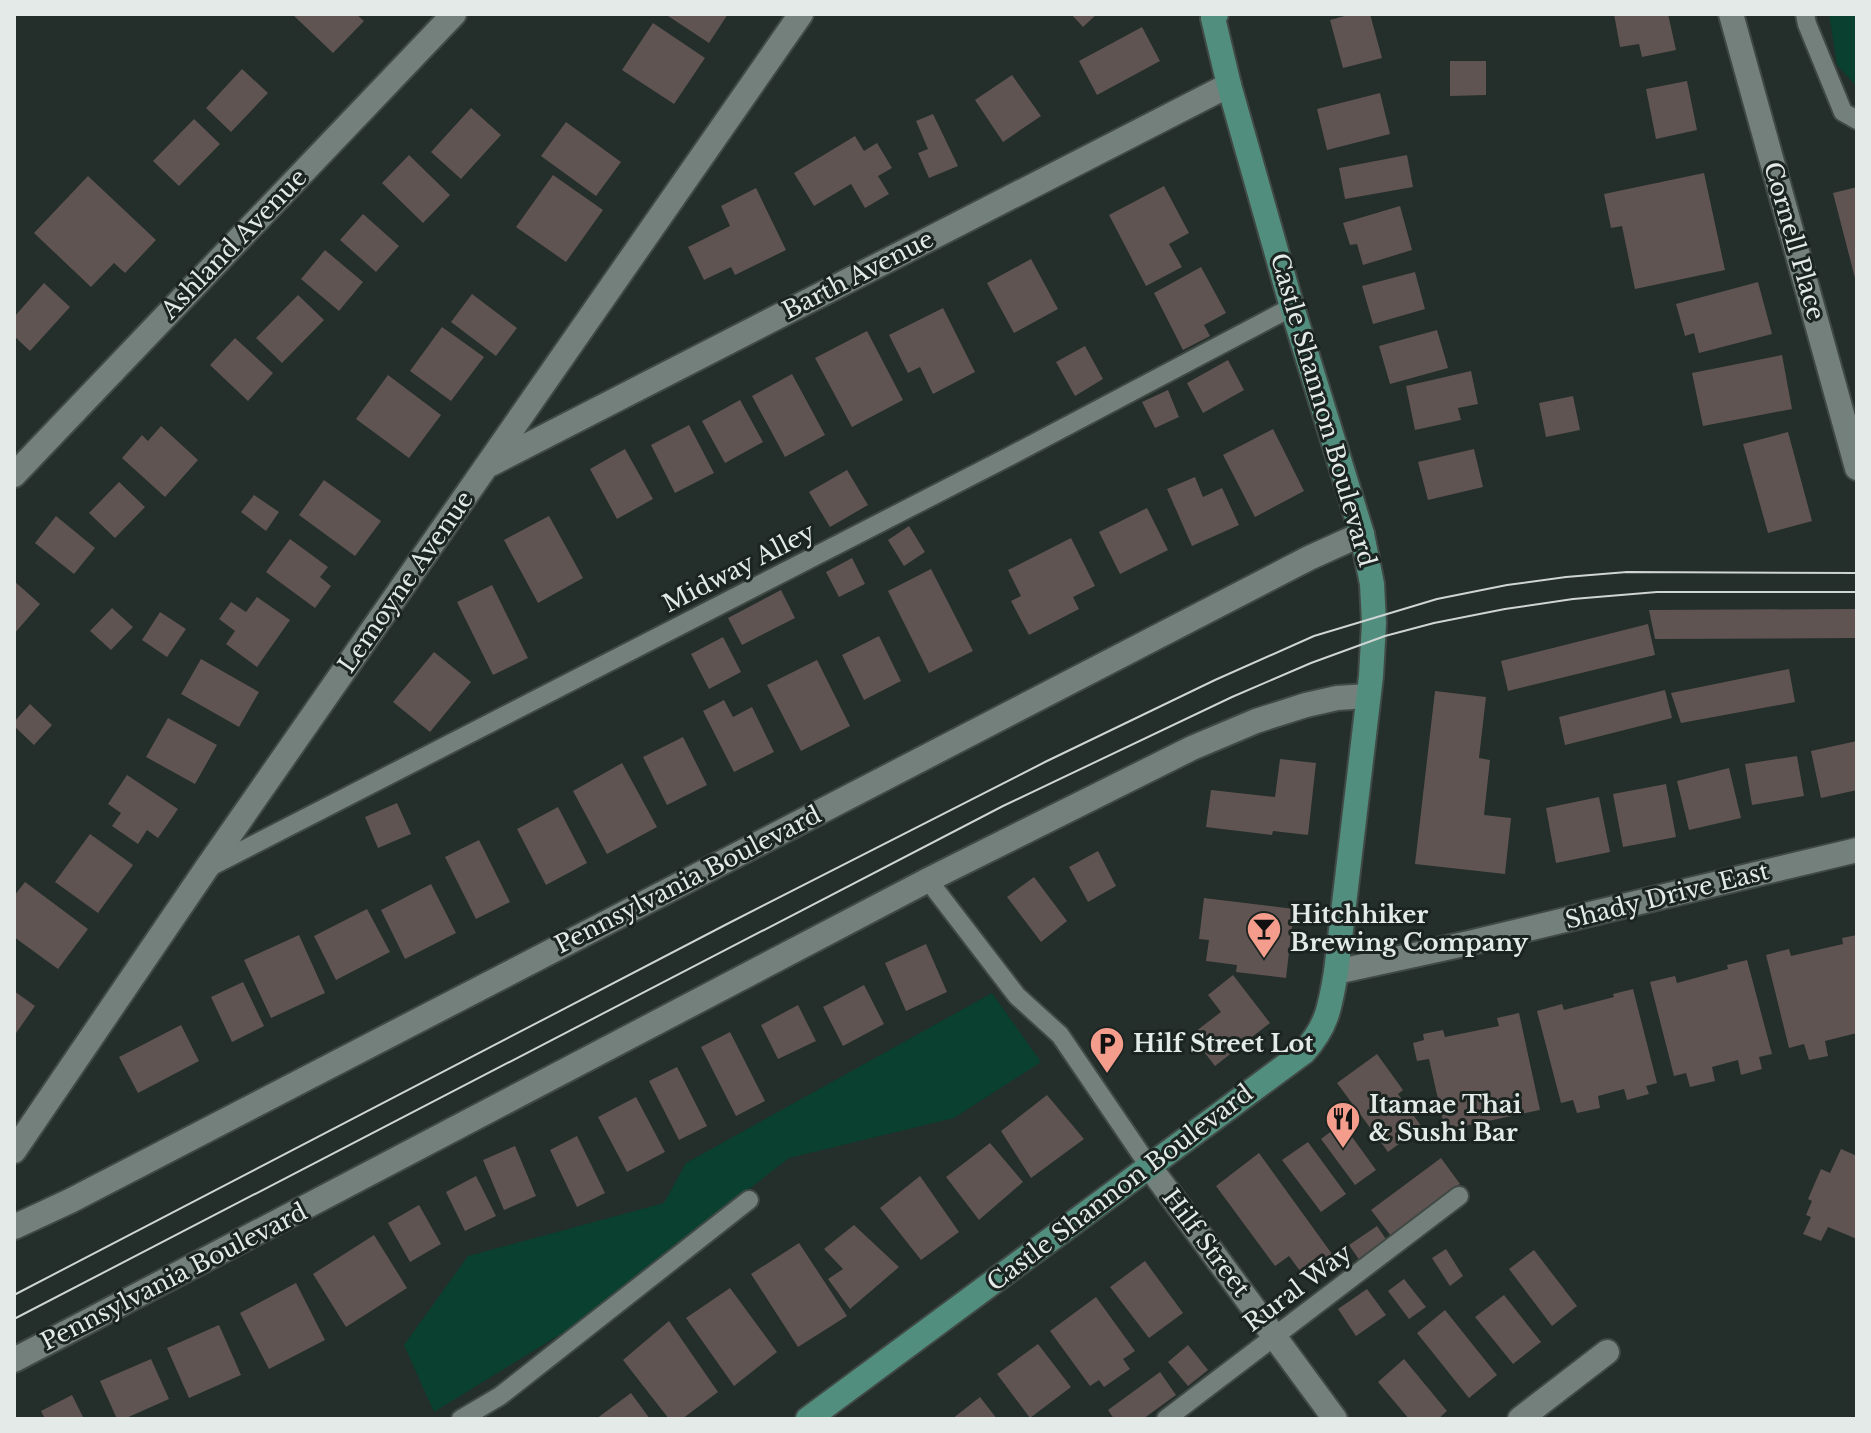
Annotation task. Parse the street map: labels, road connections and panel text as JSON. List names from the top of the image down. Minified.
{"streets":{"street":["Cornell Place","Ashland Avenue","Barth Avenue","Castle Shannon Boulevard","Lemoyne Avenue","Pennsylvania Boulevard","Shady Drive East","Hilf Street"],"lane":["Midway Alley","Rural Way"]},"crossings":[["Barth Avenue","Castle Shannon Boulevard"],["Barth Avenue","Lemoyne Avenue"],["Castle Shannon Boulevard","Midway Alley"],["Castle Shannon Boulevard","Pennsylvania Boulevard"],["Castle Shannon Boulevard","Shady Drive East"],["Castle Shannon Boulevard","Hilf Street"],["Midway Alley","Lemoyne Avenue"],["Pennsylvania Boulevard","Hilf Street"],["Hilf Street","Rural Way"]],"places":{"bar":["Hitchhiker Brewing Company"],"parking":["Hilf Street Lot"],"restaurant":["Itamae Thai & Sushi Bar"]}}
